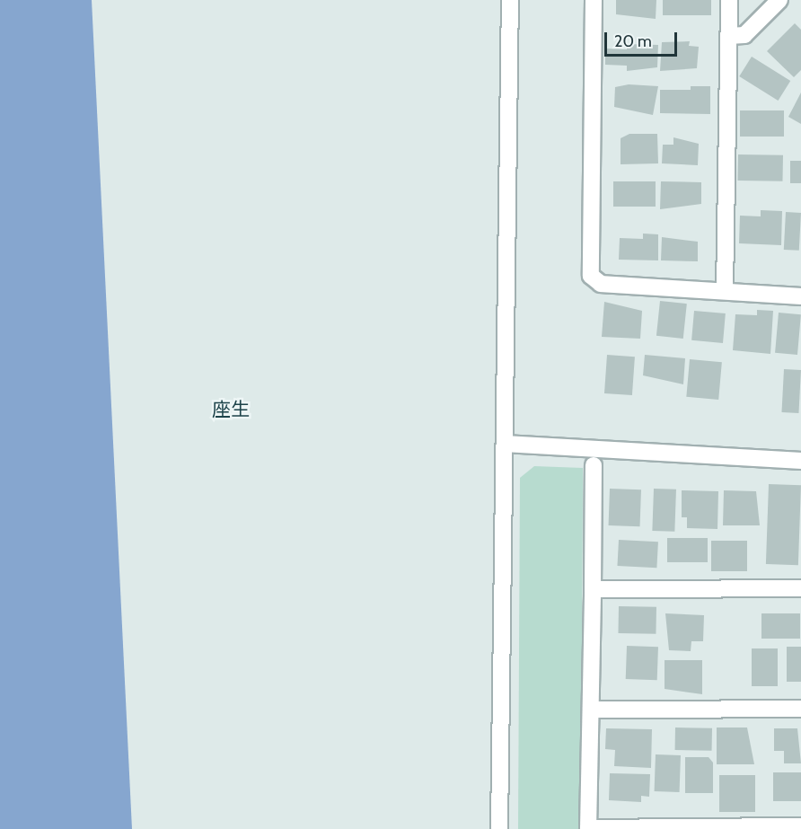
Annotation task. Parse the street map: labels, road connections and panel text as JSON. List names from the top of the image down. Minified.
{"districts":["座生"],"scale_bar":"20 m"}
